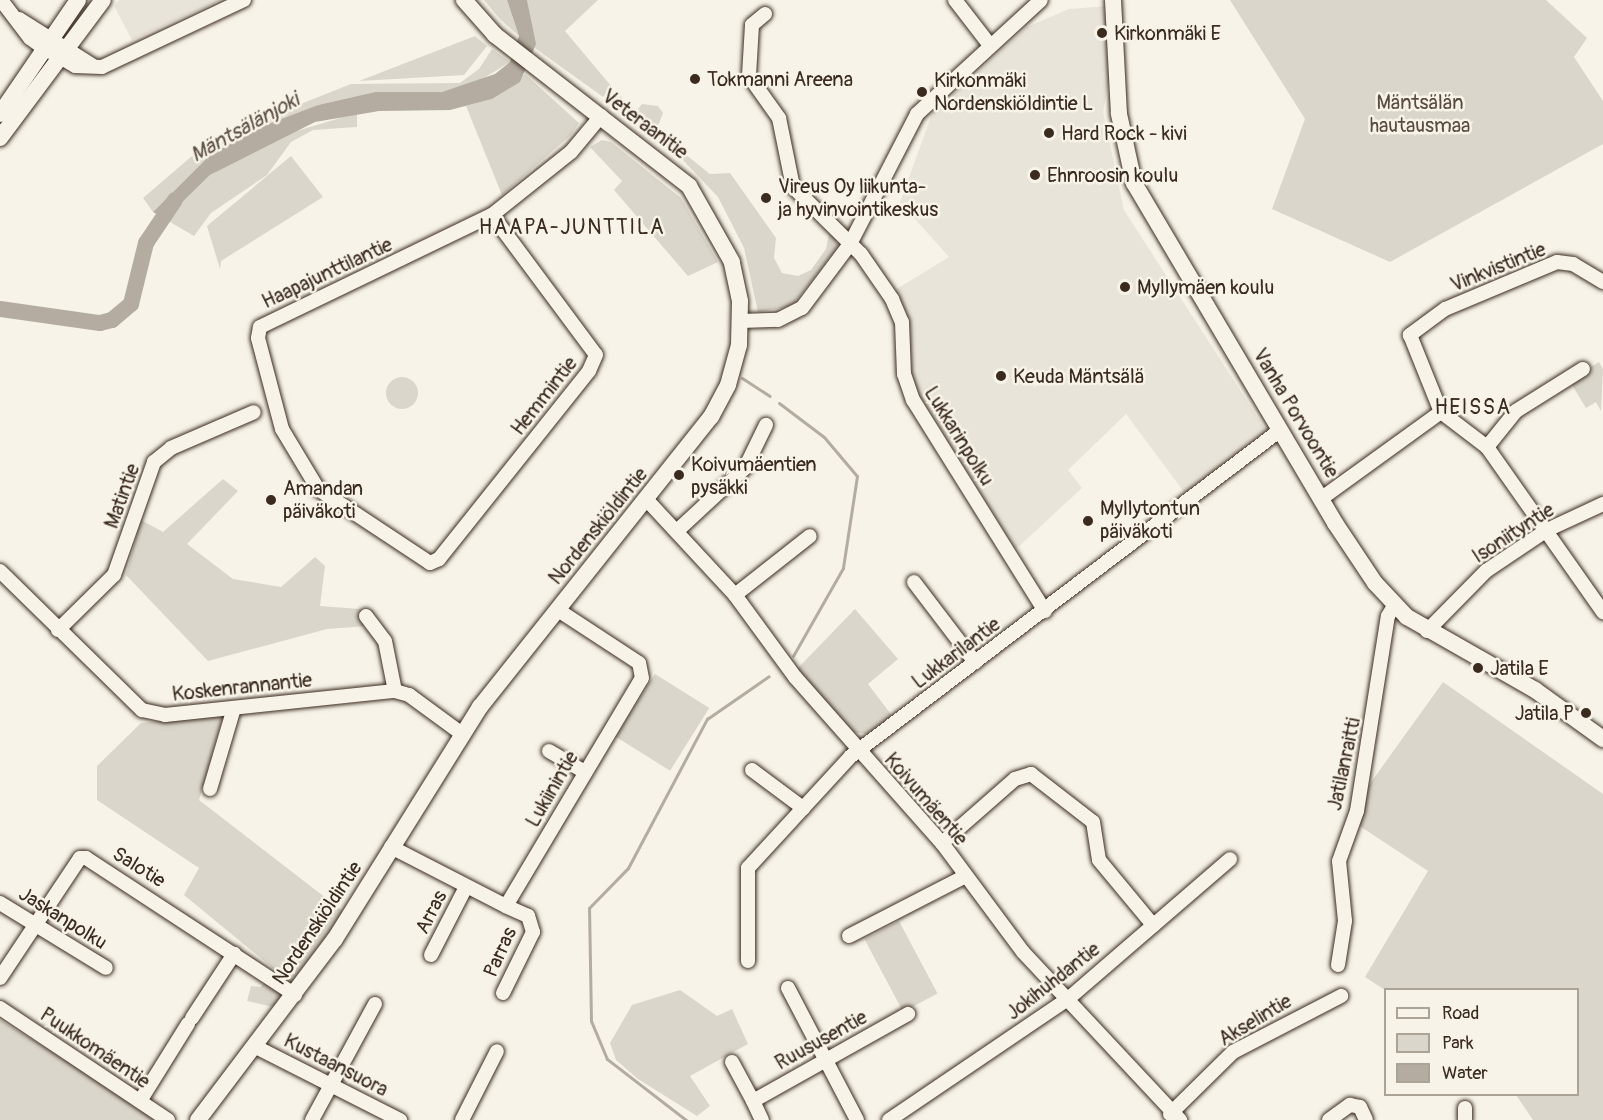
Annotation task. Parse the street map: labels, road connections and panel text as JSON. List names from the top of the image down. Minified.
{"streets":{"main road":["Veteraanitie","Vanha Porvoontie","Nordenskiöldintie"],"street":["Vinkvistintie","Haapajunttilantie","Hemmintie","Lukkarinpolku","Matintie","Isoniityntie","Lukkarilantie","Koskenrannantie","Jatilanraitti","Lukiinintie","Koivumäentie","Salotie","Arras","Jaskanpolku","Parras","Jokihuhdantie","Akselintie","Ruususentie","Puukkomäentie","Kustaansuora"]},"crossings":[["Veteraanitie","Haapajunttilantie"],["Veteraanitie","Nordenskiöldintie"],["Haapajunttilantie","Hemmintie"],["Vanha Porvoontie","Isoniityntie"],["Vanha Porvoontie","Lukkarilantie"],["Vanha Porvoontie","Jatilanraitti"],["Lukkarinpolku","Lukkarilantie"],["Matintie","Koskenrannantie"],["Nordenskiöldintie","Lukiinintie"],["Nordenskiöldintie","Koivumäentie"],["Nordenskiöldintie","Salotie"],["Nordenskiöldintie","Kustaansuora"],["Lukkarilantie","Koivumäentie"],["Lukiinintie","Parras"],["Koivumäentie","Jokihuhdantie"],["Koivumäentie","Akselintie"],["Salotie","Jaskanpolku"]],"districts":["HAAPA-JUNTTILA","HEISSA"],"water":["Mäntsälänjoki"],"parks":["Mäntsälän hautausmaa"],"places":["Kirkonmäki E","Tokmanni Areena","Kirkonmäki Nordenskiöldintie L","Hard Rock - kivi","Ehnroosin koulu","Vireus Oy liikunta- ja hyvinvointikeskus","Myllymäen koulu","Keuda Mäntsälä","Koivumäentien pysäkki","Amandan päiväkoti","Myllytontun päiväkoti","Jatila E","Jatila P"],"legend":["Road","Park","Water"]}
